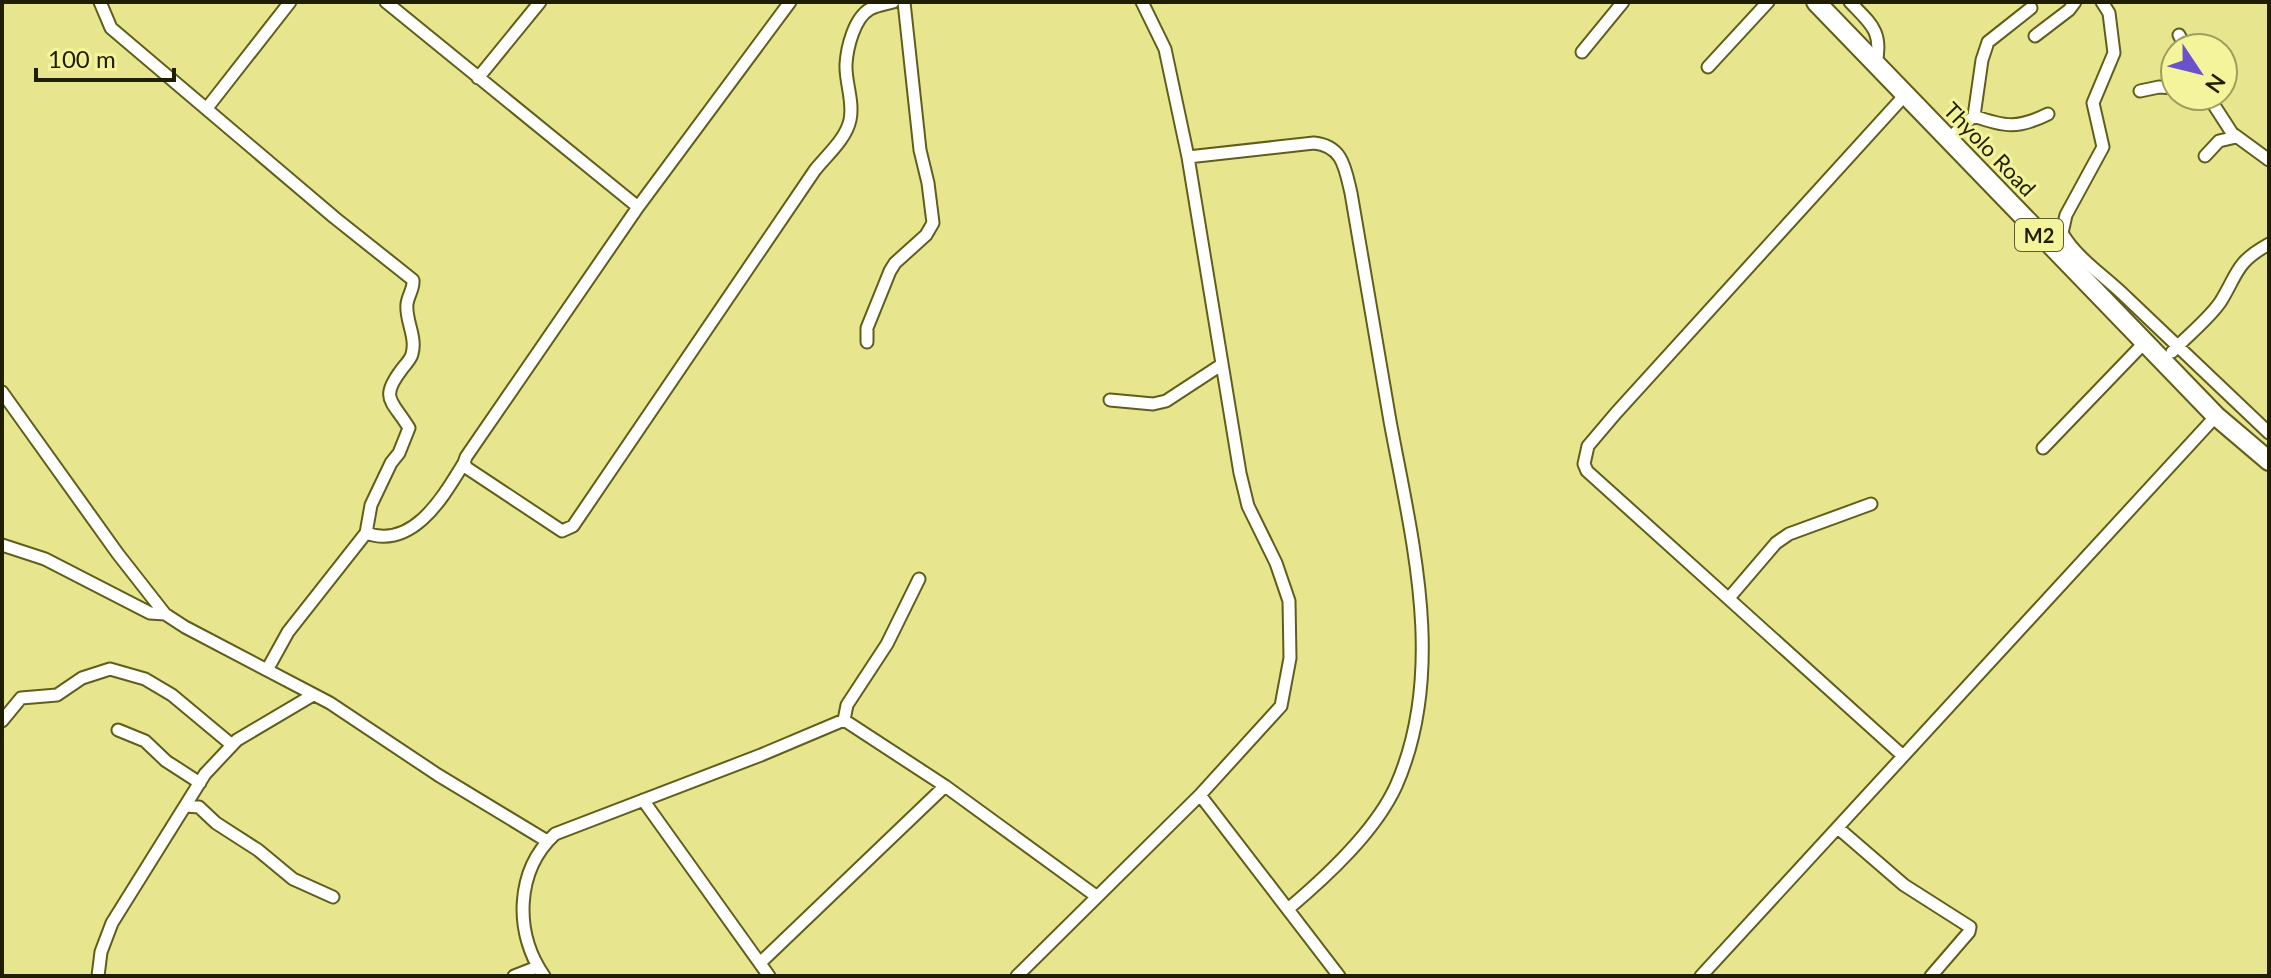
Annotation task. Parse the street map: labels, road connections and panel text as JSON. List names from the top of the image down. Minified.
{"streets":{"highway":["Thyolo Road","M2"]},"scale_bar":"100 m","north":"bottom right"}
